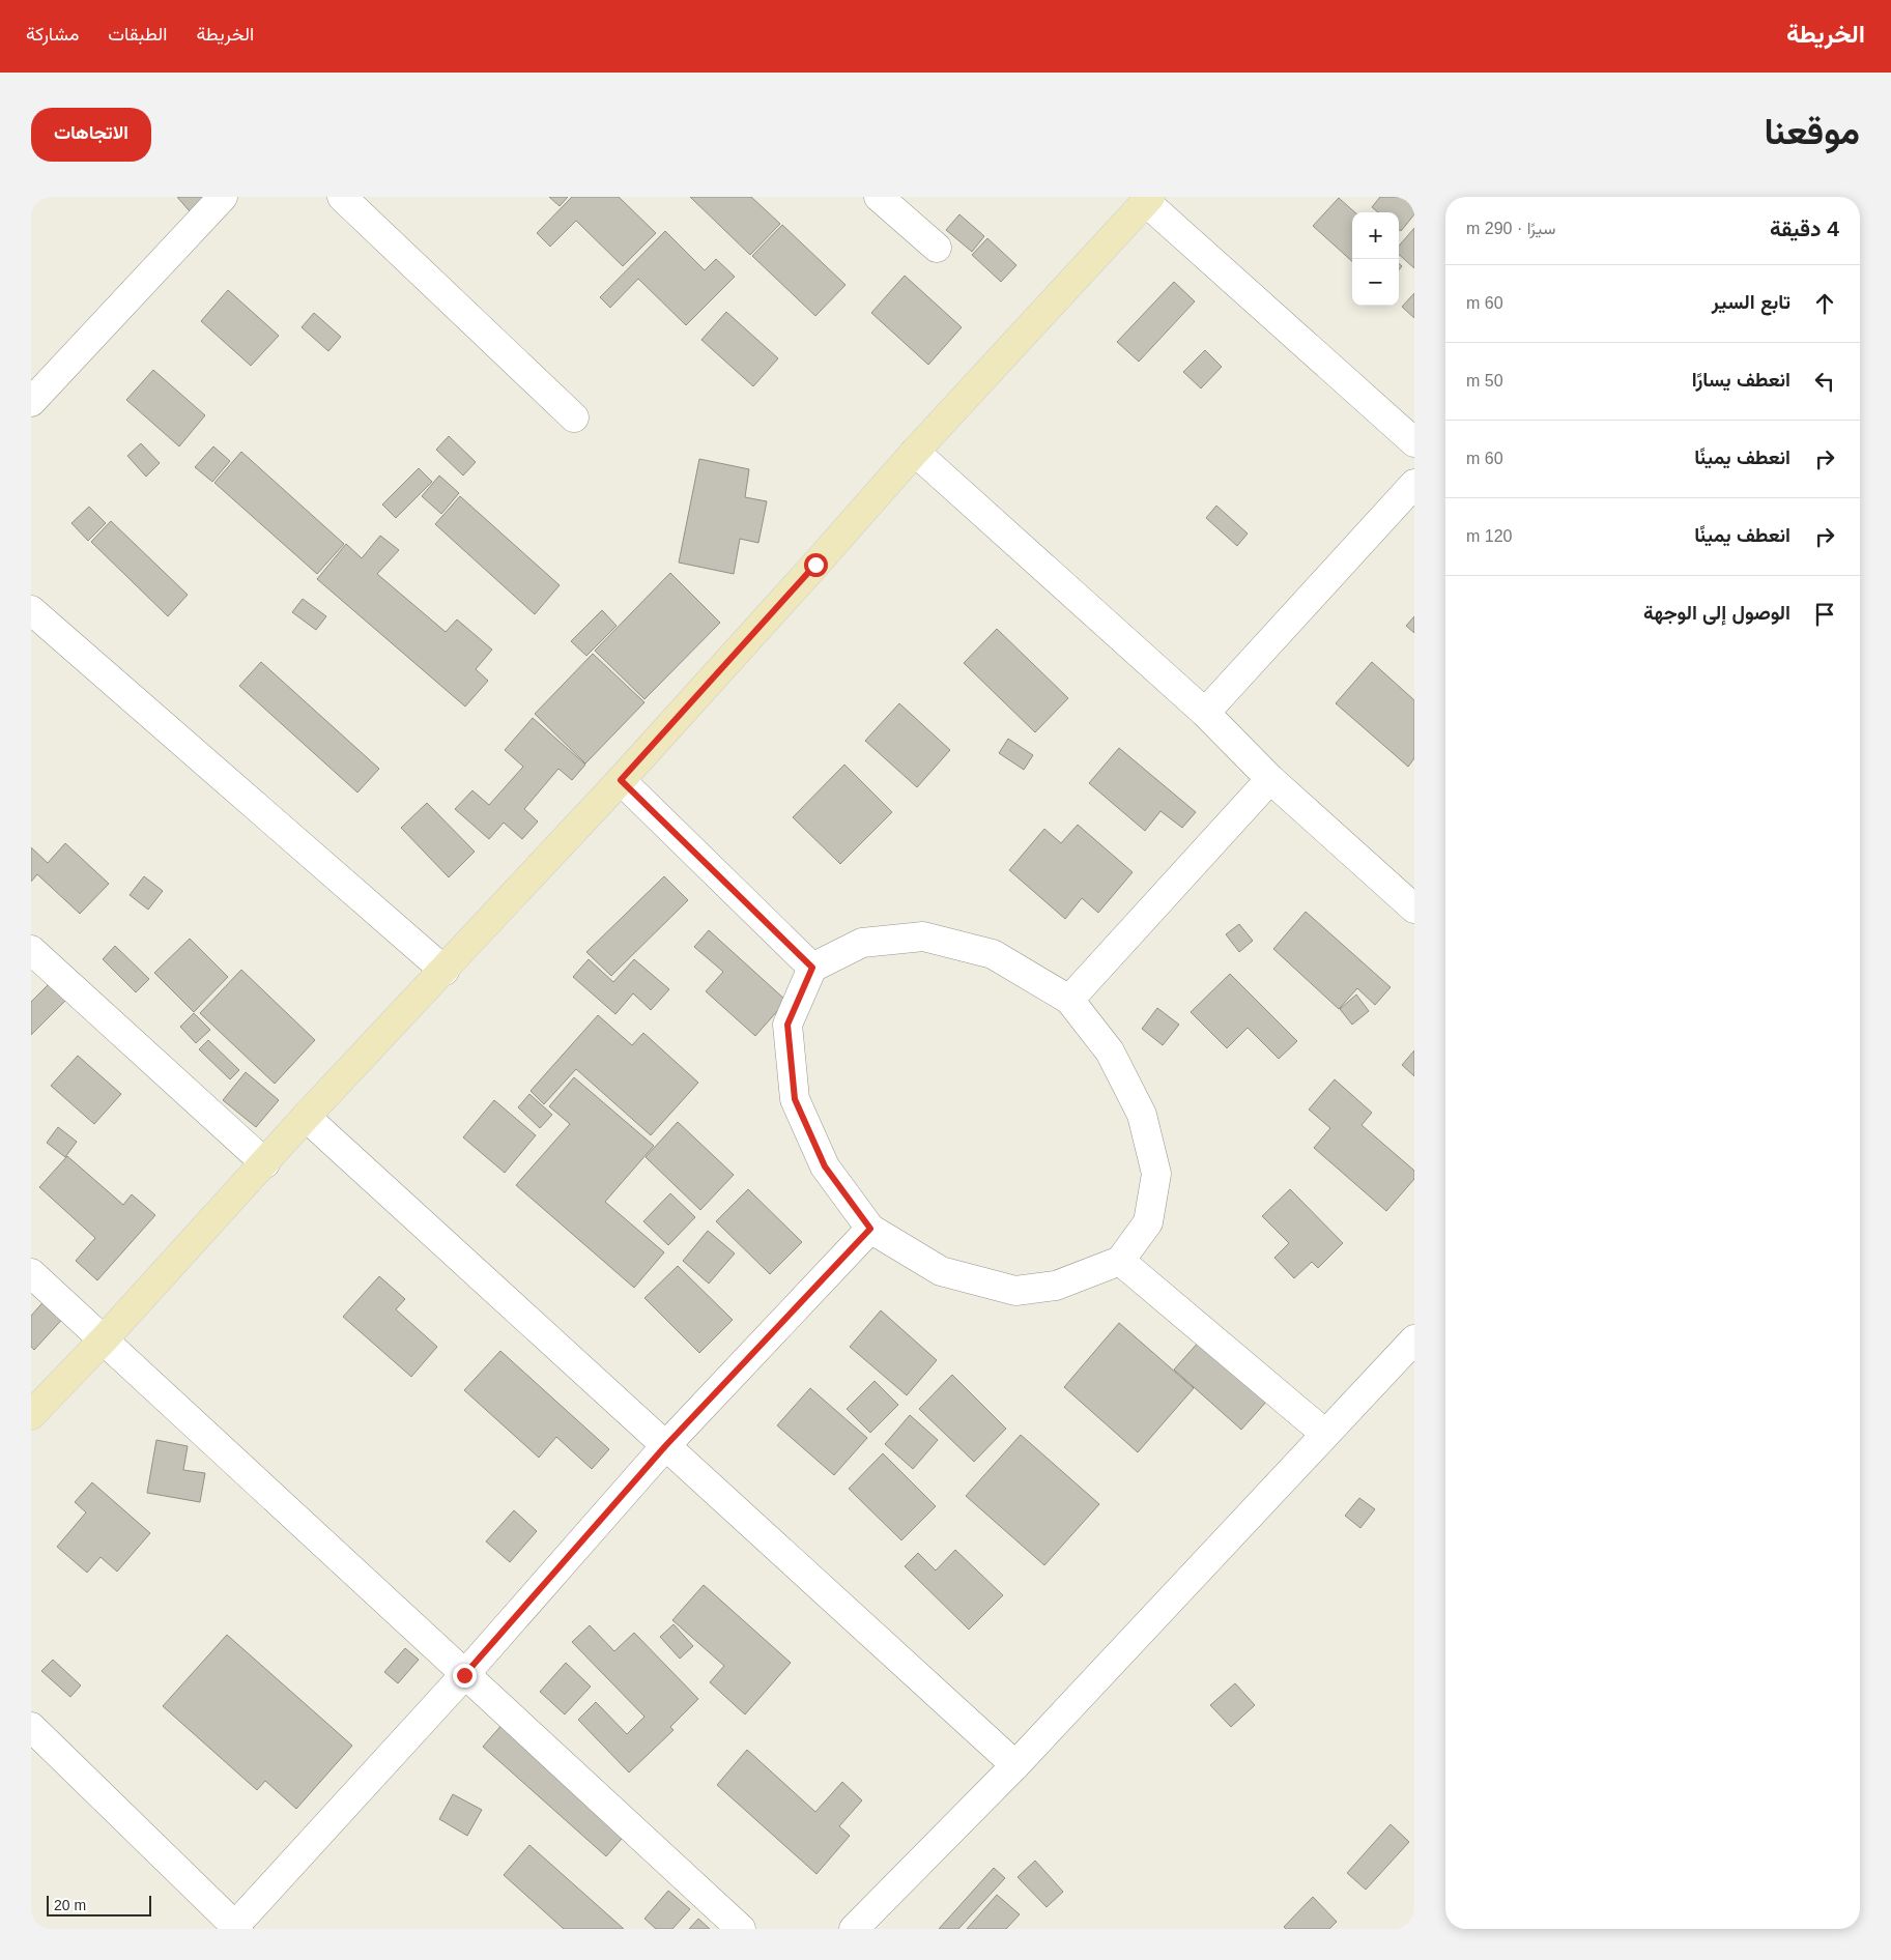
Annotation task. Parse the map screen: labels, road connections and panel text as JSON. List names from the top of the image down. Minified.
{"scale_bar":"20 m","page":{"header":"الخريطة","nav":["الخريطة","الطبقات","مشاركة"],"title":"موقعنا","buttons":"الاتجاهات","heading":["4 دقيقة","سيرًا · 290 m"],"map_buttons":["+","−"],"list":[["تابع السير","60 m"],["انعطف يسارًا","50 m"],["انعطف يمينًا","60 m"],["انعطف يمينًا","120 m"],"الوصول إلى الوجهة"],"scale":"20 m"}}
